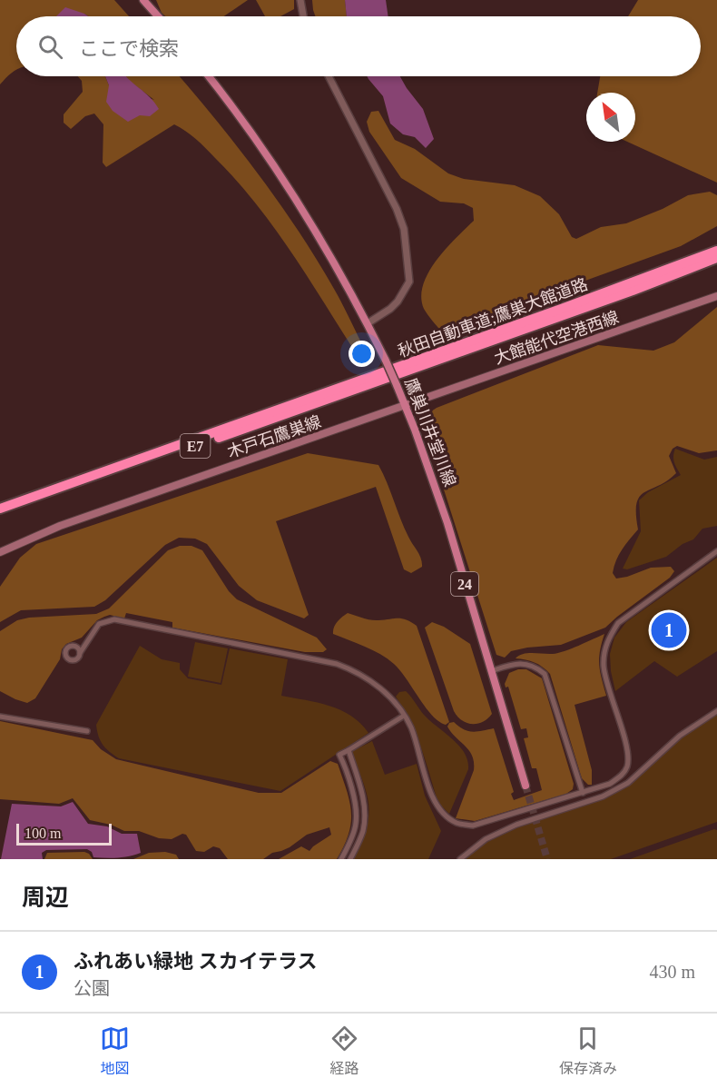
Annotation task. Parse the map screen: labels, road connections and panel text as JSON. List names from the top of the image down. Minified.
{"streets":{"highway":["秋田自動車道;鷹巣大館道路","E7"],"main road":["大館能代空港西線","鷹巣川井堂川線","木戸石鷹巣線","24"]},"crossings":[["大館能代空港西線","鷹巣川井堂川線"],["大館能代空港西線","木戸石鷹巣線"],["鷹巣川井堂川線","木戸石鷹巣線"]],"scale_bar":"100 m","north":"top left","page":{"search":"ここで検索","pins":"1","scale":"100 m","heading":"周辺","list":[{"mark":"1","name":"ふれあい緑地 スカイテラス","note":"公園","value":"430 m"}],"nav":["地図","経路","保存済み"]}}
